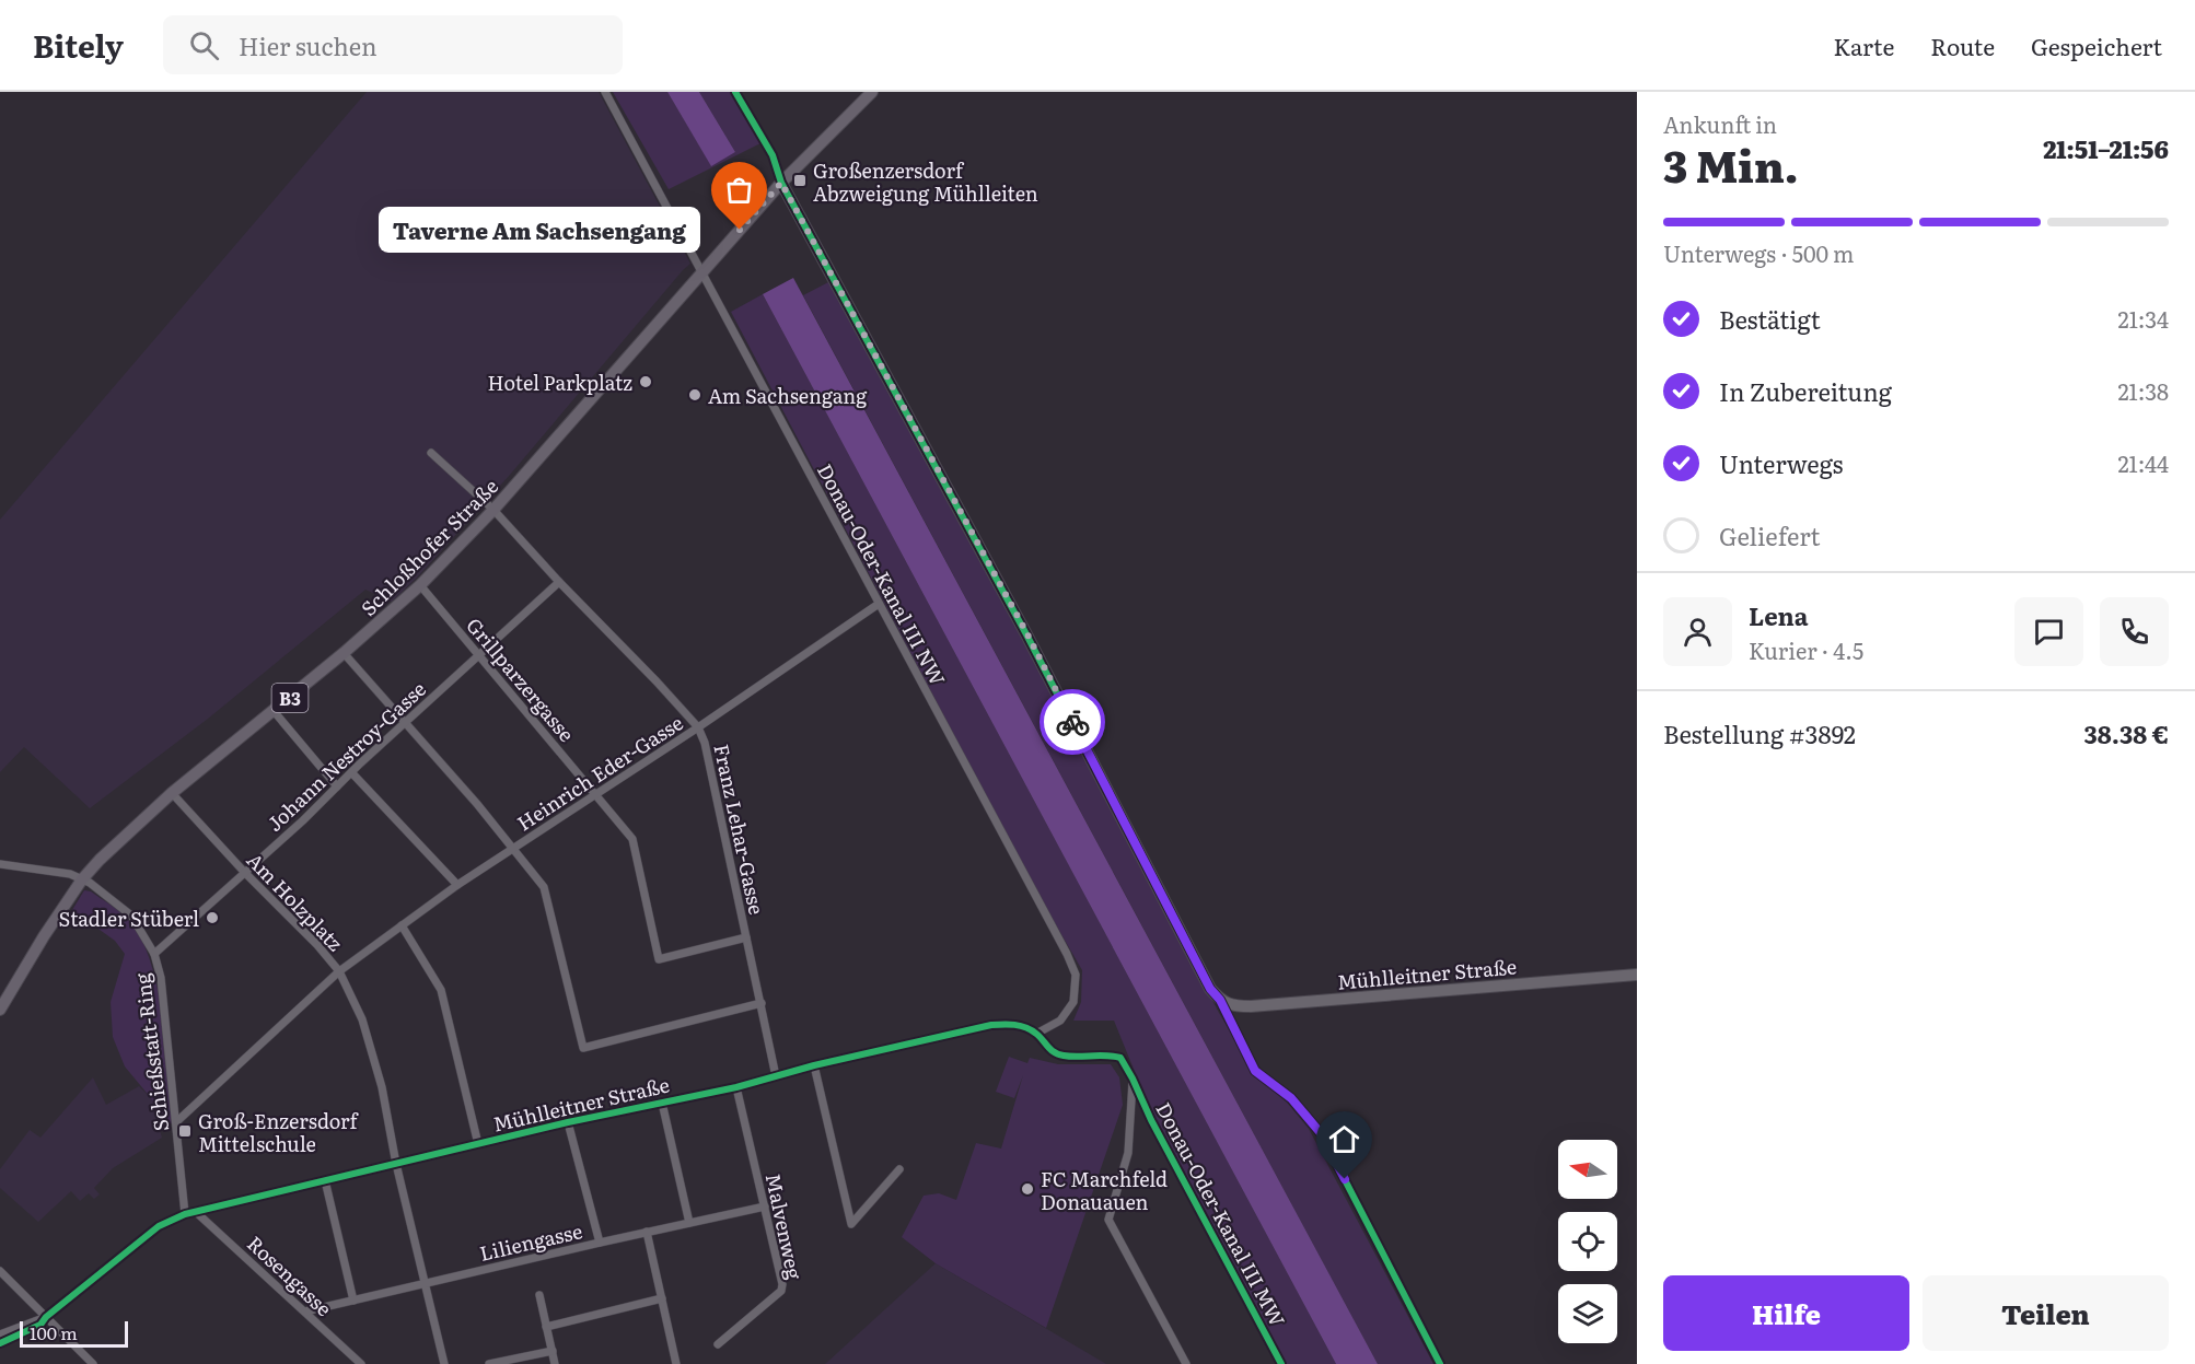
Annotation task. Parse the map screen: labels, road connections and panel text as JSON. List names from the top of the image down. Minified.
{"streets":{"main road":["Schloßhofer Straße","B3"],"street":["Donau-Oder-Kanal III NW","Grillparzergasse","Johann Nestroy-Gasse","Heinrich Eder-Gasse","Franz Lehar-Gasse","Am Holzplatz","Mühlleitner Straße","Schießstatt-Ring","Donau-Oder-Kanal III MW","Malvenweg","Liliengasse","Rosengasse"]},"crossings":[["Schloßhofer Straße","Donau-Oder-Kanal III NW"],["Schloßhofer Straße","Grillparzergasse"],["Schloßhofer Straße","Franz Lehar-Gasse"],["Schloßhofer Straße","Am Holzplatz"],["Schloßhofer Straße","Schießstatt-Ring"],["Donau-Oder-Kanal III NW","Heinrich Eder-Gasse"],["Donau-Oder-Kanal III NW","Mühlleitner Straße"],["Grillparzergasse","Johann Nestroy-Gasse"],["Grillparzergasse","Heinrich Eder-Gasse"],["Grillparzergasse","Franz Lehar-Gasse"],["Johann Nestroy-Gasse","Franz Lehar-Gasse"],["Johann Nestroy-Gasse","Am Holzplatz"],["Johann Nestroy-Gasse","Schießstatt-Ring"],["Heinrich Eder-Gasse","Franz Lehar-Gasse"],["Heinrich Eder-Gasse","Am Holzplatz"],["Heinrich Eder-Gasse","Schießstatt-Ring"],["Franz Lehar-Gasse","Mühlleitner Straße"],["Am Holzplatz","Mühlleitner Straße"],["Am Holzplatz","Liliengasse"],["Mühlleitner Straße","Schießstatt-Ring"],["Mühlleitner Straße","Donau-Oder-Kanal III MW"],["Mühlleitner Straße","Malvenweg"],["Mühlleitner Straße","Rosengasse"],["Malvenweg","Liliengasse"],["Liliengasse","Rosengasse"]],"places":{"transit":["Großenzersdorf Abzweigung Mühlleiten","Groß-Enzersdorf Mittelschule"],"other":["Taverne Am Sachsengang","Hotel Parkplatz","Am Sachsengang","Stadler Stüberl","FC Marchfeld Donauauen"]},"scale_bar":"100 m","north":"left","page":{"header":"Bitely","search":"Hier suchen","nav":["Karte","Route","Gespeichert"],"heading":["3 Min.","Ankunft in","21:51–21:56"],"panel":["Lena","Kurier · 4.5","Bestellung #3892","38.38 €"],"bar":"Unterwegs · 500 m","bubble":"Taverne Am Sachsengang","list":[["Bestätigt","21:34"],["In Zubereitung","21:38"],["Unterwegs","21:44"],"Geliefert"],"buttons":["Hilfe","Teilen"],"scale":"100 m"}}
